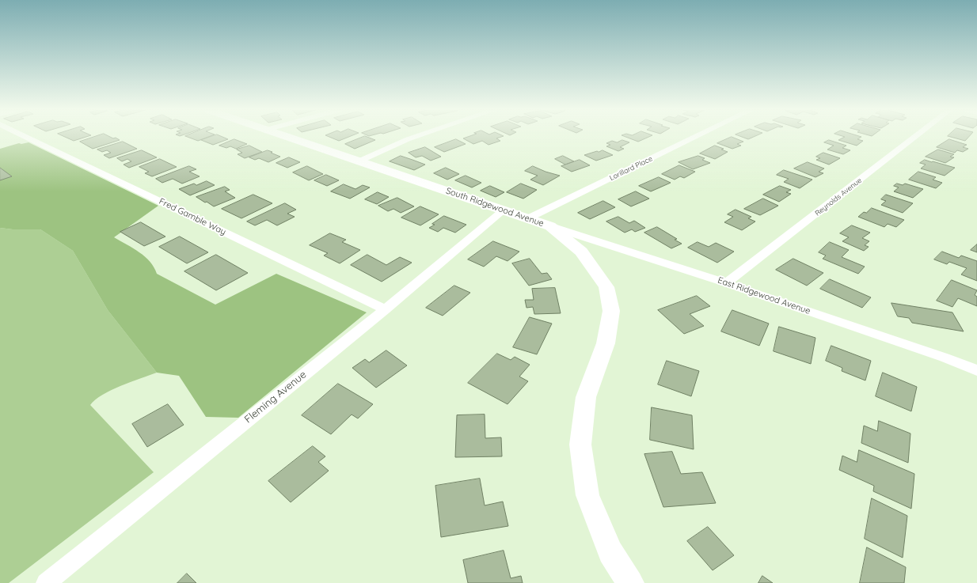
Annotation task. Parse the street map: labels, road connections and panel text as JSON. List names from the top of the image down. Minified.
{"streets":{"street":["Lorillard Place","Reynolds Avenue","South Ridgewood Avenue","Fred Gamble Way","East Ridgewood Avenue","Fleming Avenue"]},"crossings":[["Lorillard Place","South Ridgewood Avenue"],["Reynolds Avenue","East Ridgewood Avenue"],["South Ridgewood Avenue","East Ridgewood Avenue"],["South Ridgewood Avenue","Fleming Avenue"],["Fred Gamble Way","Fleming Avenue"]]}
